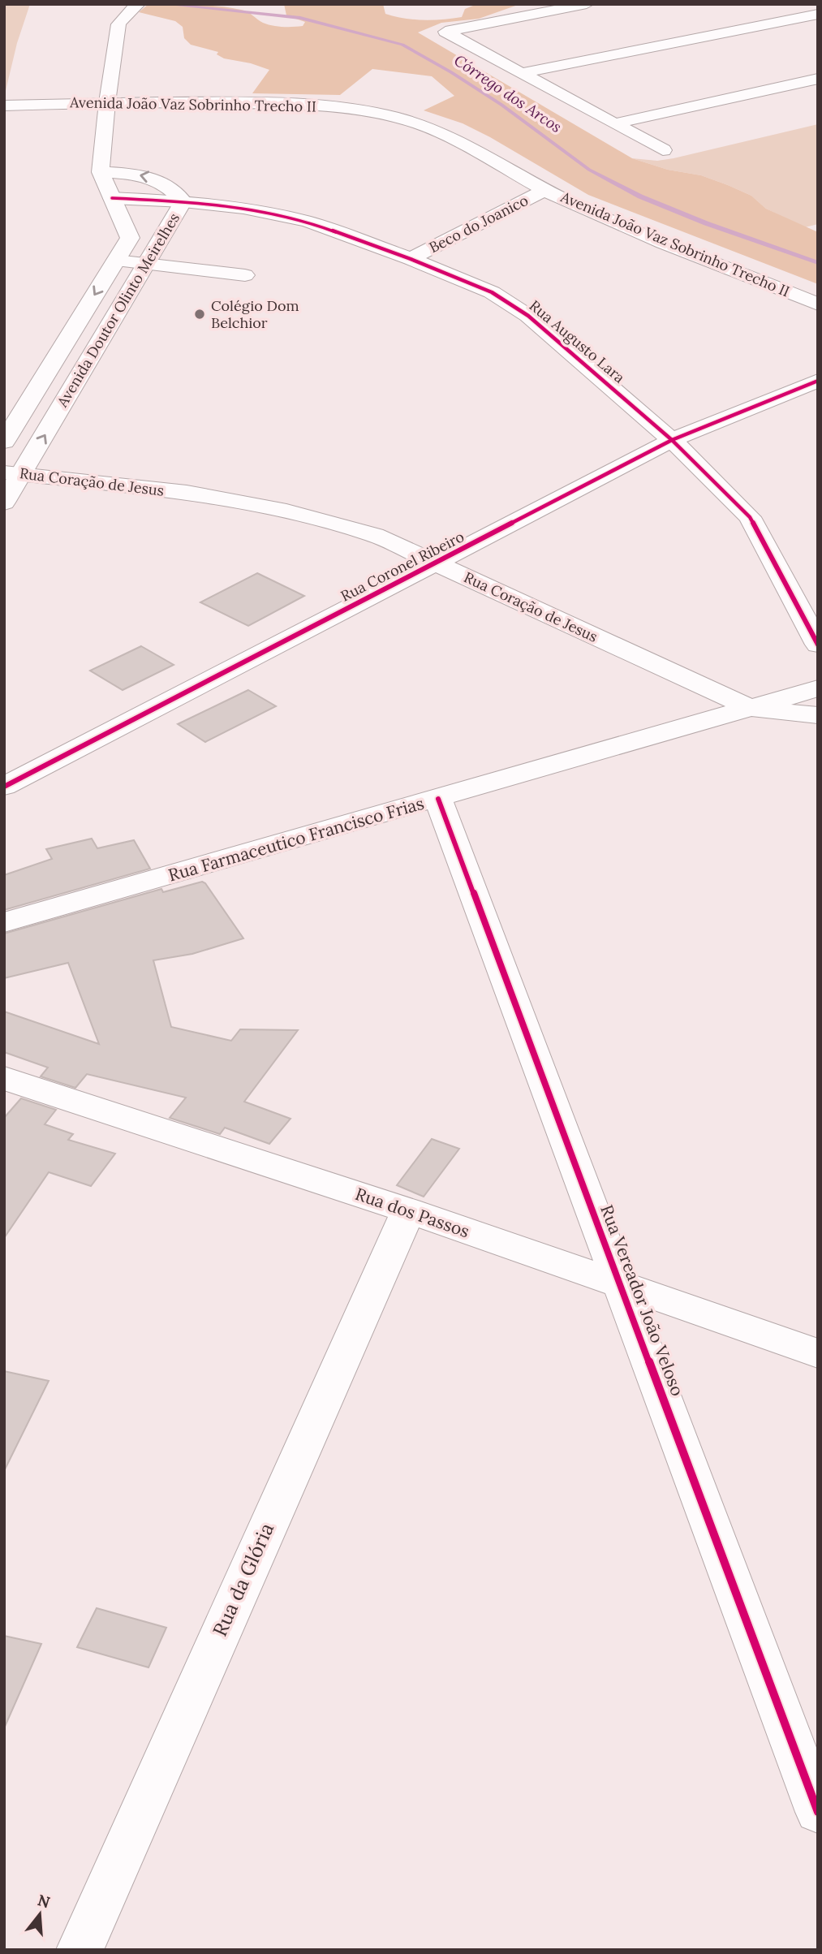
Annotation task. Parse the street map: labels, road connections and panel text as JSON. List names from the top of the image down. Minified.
{"streets":{"street":["Avenida João Vaz Sobrinho Trecho II","Beco do Joanico","Avenida Doutor Olinto Meirelhes","Rua Augusto Lara","Rua Coração de Jesus","Rua Coronel Ribeiro","Rua Farmaceutico Francisco Frias","Rua dos Passos","Rua Vereador João Veloso","Rua da Glória"]},"crossings":[["Avenida João Vaz Sobrinho Trecho II","Beco do Joanico"],["Beco do Joanico","Rua Augusto Lara"],["Avenida Doutor Olinto Meirelhes","Rua Augusto Lara"],["Avenida Doutor Olinto Meirelhes","Rua Coração de Jesus"],["Rua Augusto Lara","Rua Coronel Ribeiro"],["Rua Coração de Jesus","Rua Coronel Ribeiro"],["Rua Coração de Jesus","Rua Farmaceutico Francisco Frias"],["Rua Farmaceutico Francisco Frias","Rua Vereador João Veloso"],["Rua dos Passos","Rua Vereador João Veloso"],["Rua dos Passos","Rua da Glória"]],"water":["Córrego dos Arcos"],"places":["Colégio Dom Belchior"],"north":"top"}
